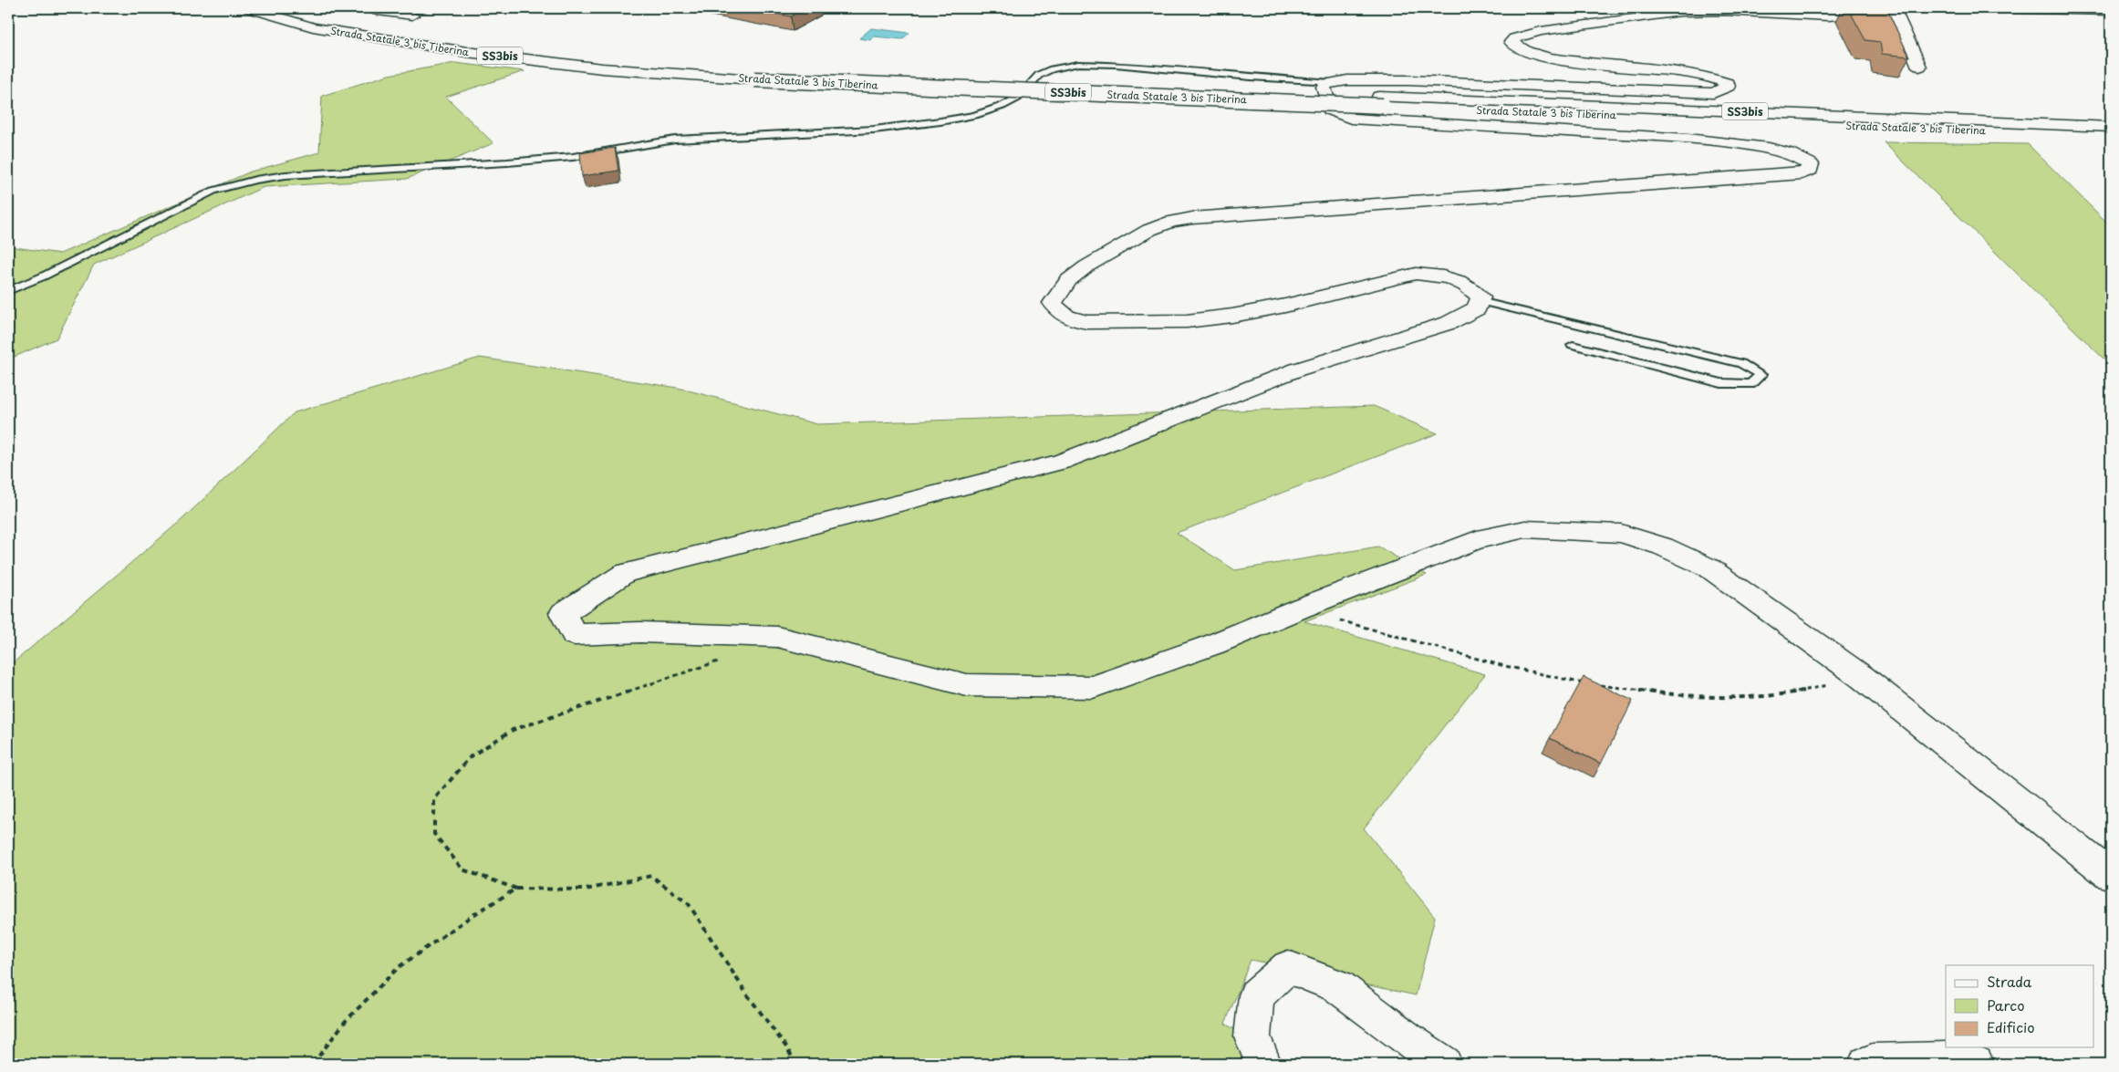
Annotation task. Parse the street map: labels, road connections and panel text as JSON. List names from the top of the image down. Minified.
{"streets":{"main road":["Strada Statale 3 bis Tiberina","SS3bis"]},"legend":["Strada","Parco","Edificio"]}
